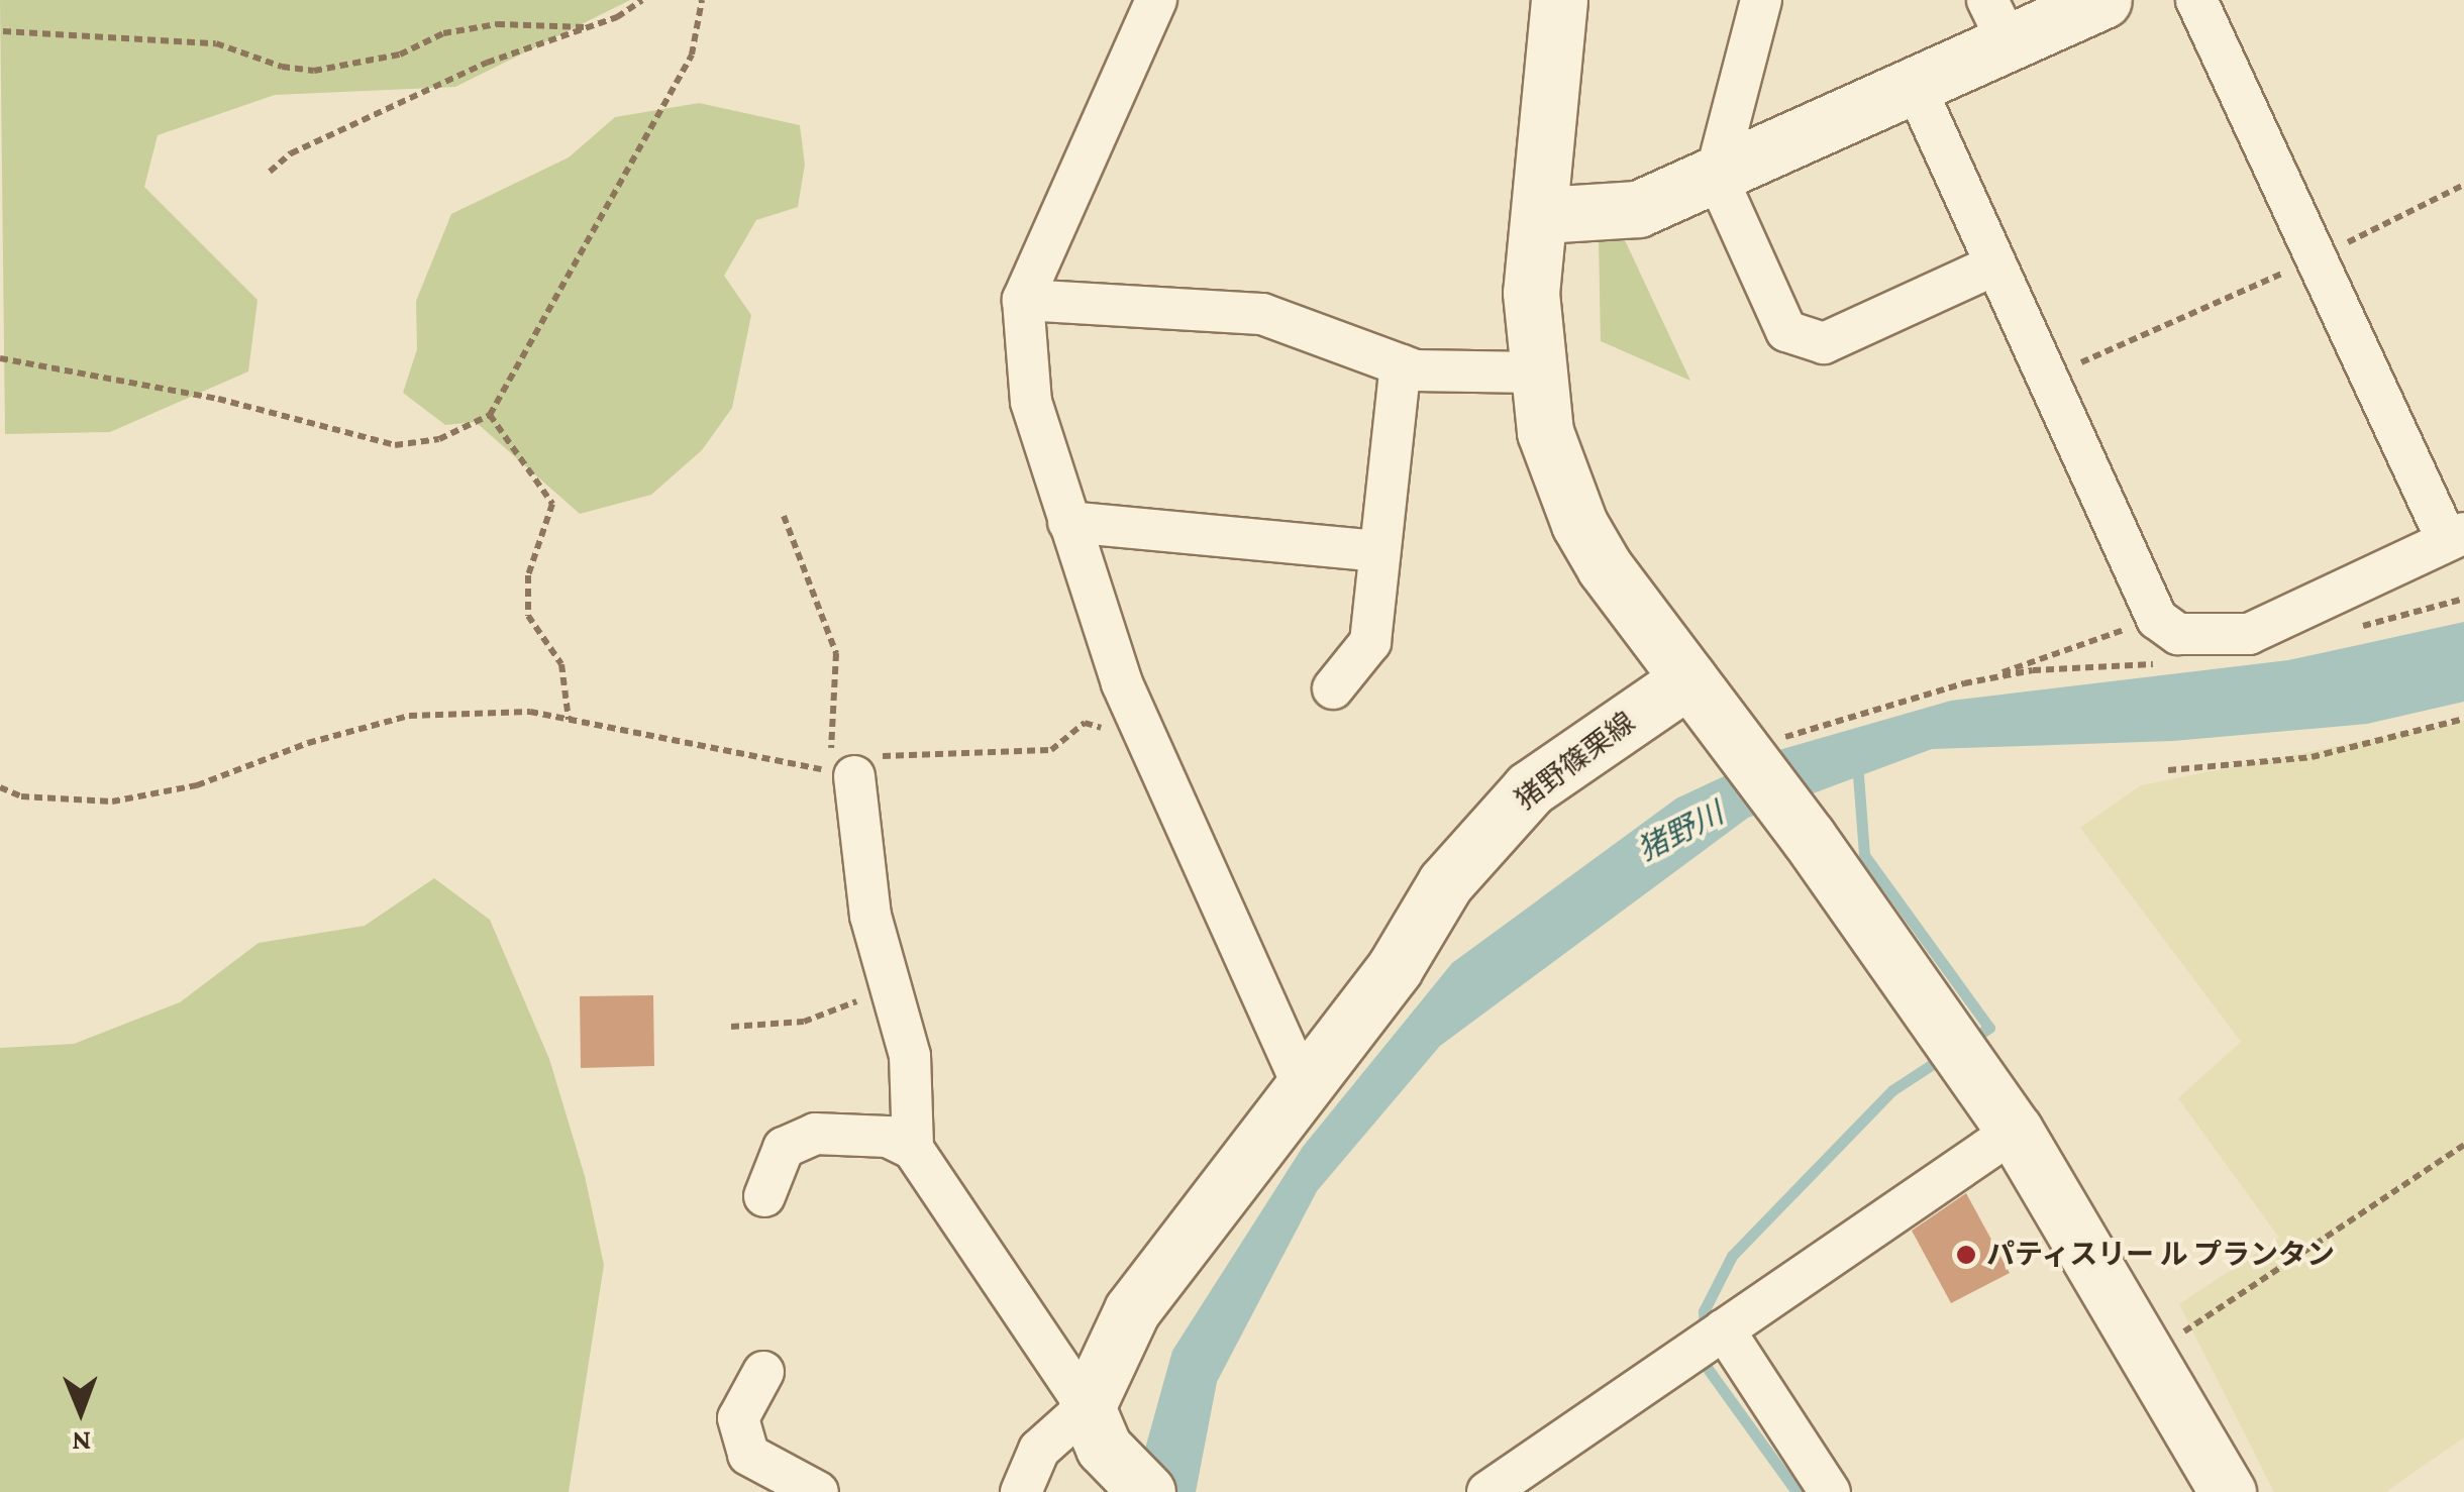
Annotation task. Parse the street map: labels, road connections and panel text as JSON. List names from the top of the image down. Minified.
{"streets":{"main road":["猪野篠栗線"]},"water":["猪野川"],"places":["パティスリー ル プランタン"],"north":"bottom"}
